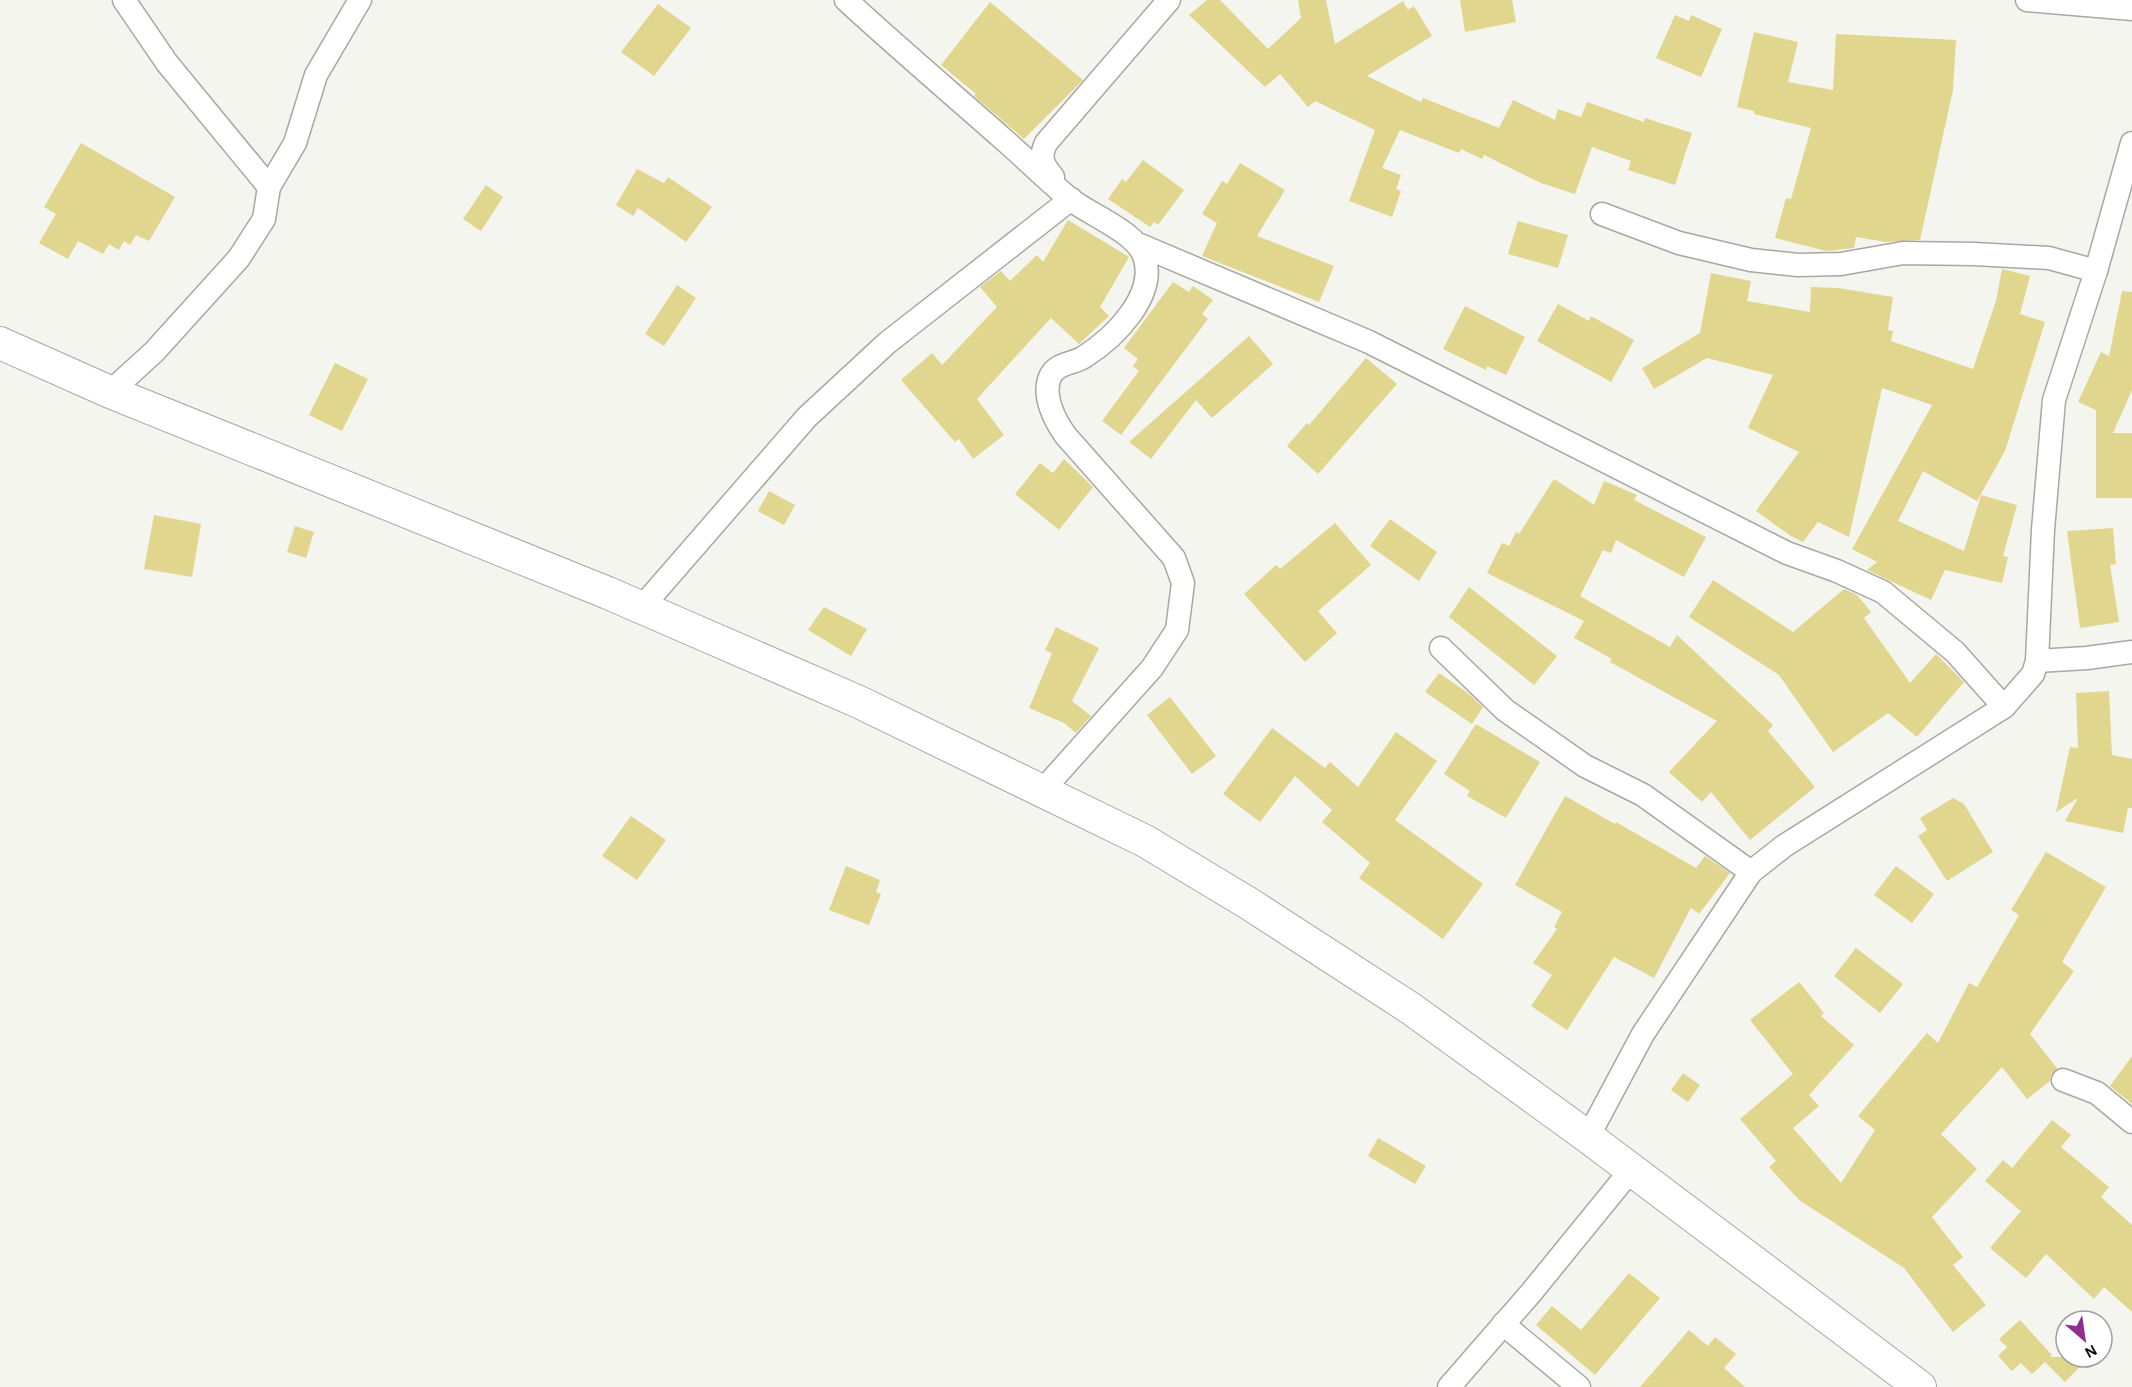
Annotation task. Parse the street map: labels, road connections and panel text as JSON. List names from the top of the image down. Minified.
{"north":"bottom right"}
